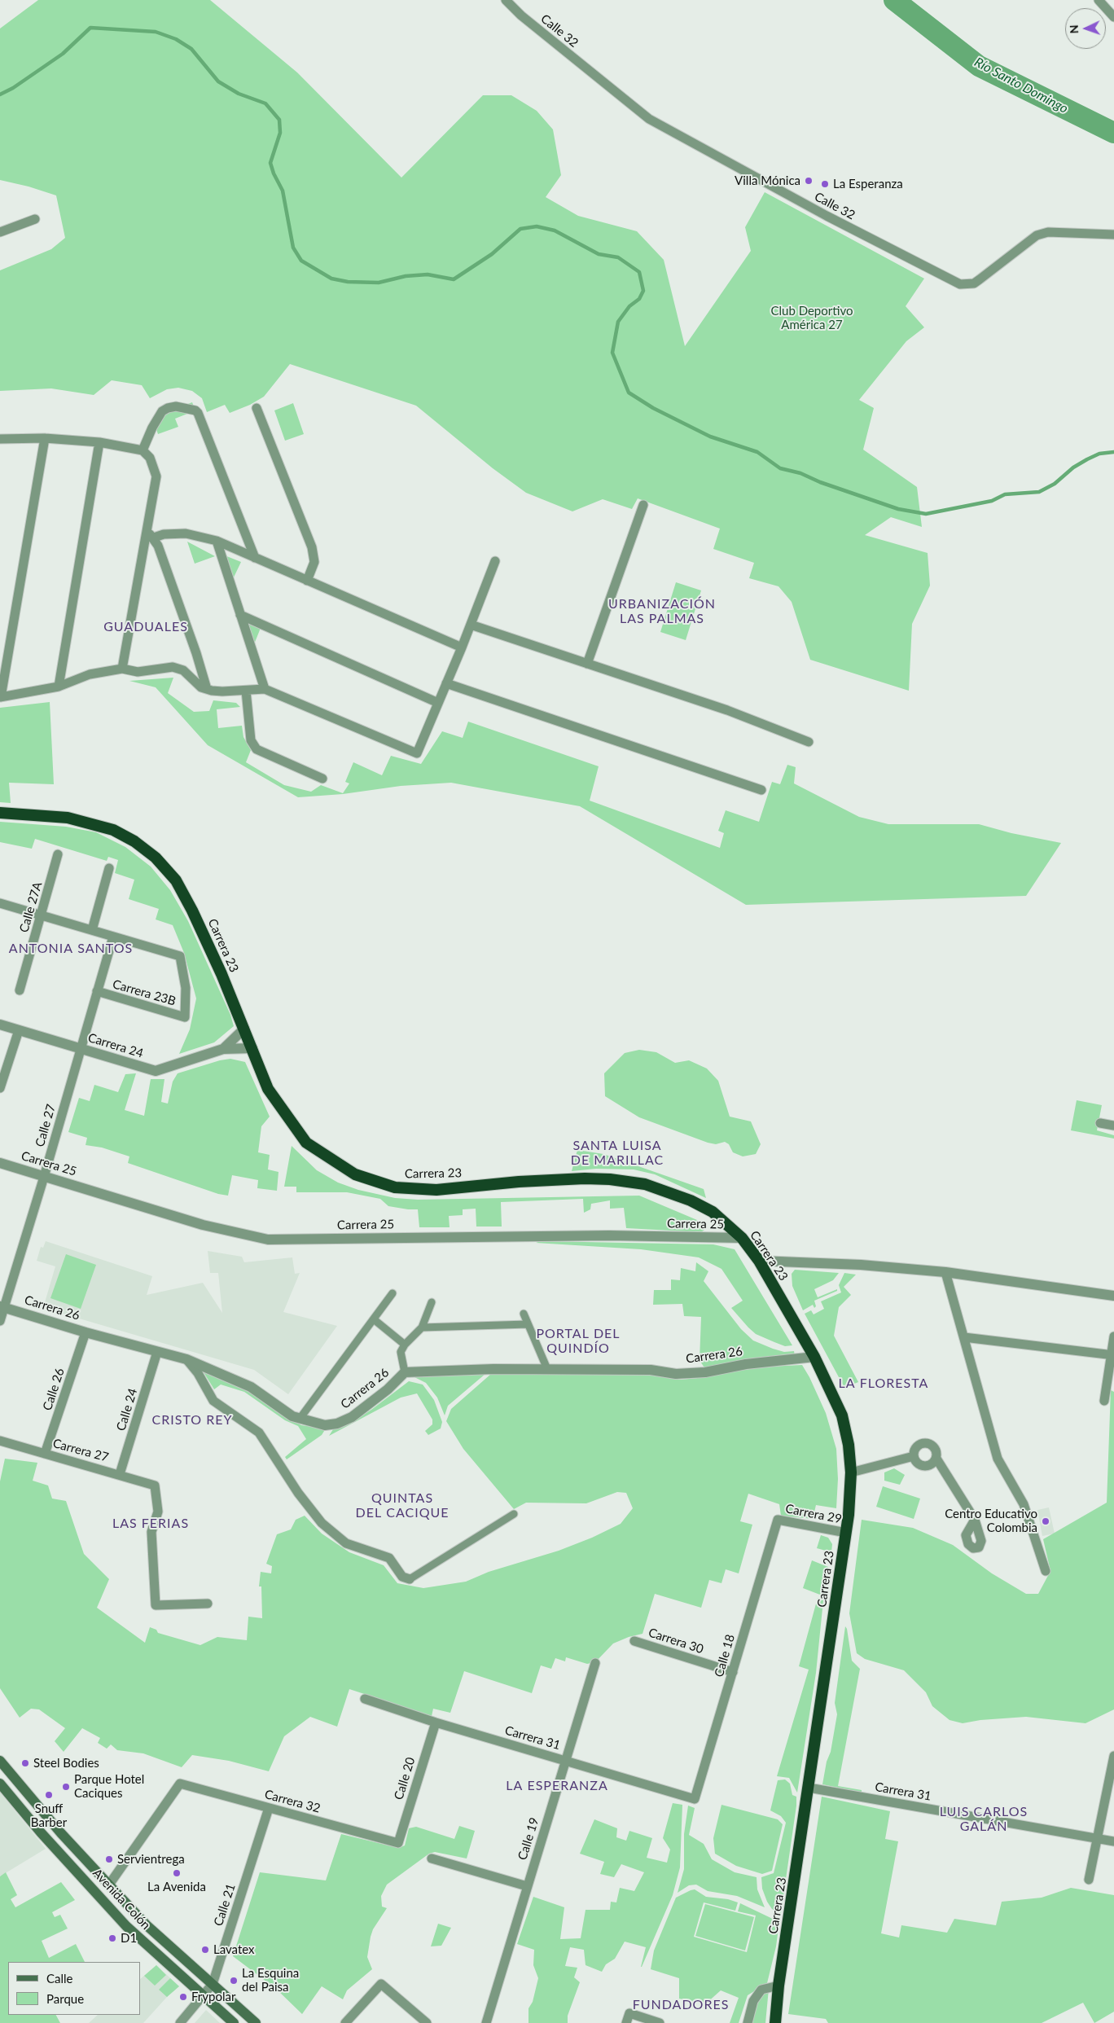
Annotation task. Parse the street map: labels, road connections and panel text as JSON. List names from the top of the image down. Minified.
{"streets":{"highway":["Carrera 23"],"main road":["Avenida Colón"],"street":["Calle 32","Calle 27A","Carrera 23B","Carrera 24","Calle 27","Carrera 25","Carrera 26","Calle 26","Calle 24","Carrera 27","Carrera 29","Carrera 30","Calle 18","Carrera 31","Calle 20","Carrera 32","Calle 19","Calle 21"]},"crossings":[["Carrera 23","Carrera 24"],["Carrera 23","Carrera 25"],["Carrera 23","Carrera 26"],["Carrera 23","Carrera 29"],["Carrera 23","Carrera 31"],["Carrera 23B","Calle 27"],["Carrera 24","Calle 27"],["Calle 27","Carrera 25"],["Calle 27","Carrera 26"],["Carrera 26","Calle 26"],["Carrera 26","Calle 24"],["Calle 26","Carrera 27"],["Calle 24","Carrera 27"],["Carrera 29","Calle 18"],["Carrera 30","Calle 18"],["Calle 18","Carrera 31"],["Carrera 31","Calle 20"],["Carrera 31","Calle 19"],["Calle 20","Carrera 32"],["Carrera 32","Avenida Colón"],["Carrera 32","Calle 21"],["Avenida Colón","Calle 21"]],"districts":["URBANIZACIÓN LAS PALMAS","GUADUALES","ANTONIA SANTOS","SANTA LUISA DE MARILLAC","PORTAL DEL QUINDÍO","LA FLORESTA","CRISTO REY","QUINTAS DEL CACIQUE","LAS FERIAS","LA ESPERANZA","LUIS CARLOS GALÁN","FUNDADORES"],"water":["Río Santo Domingo"],"parks":["Club Deportivo América 27"],"places":["Villa Mónica","La Esperanza","Centro Educativo Colombia","Steel Bodies","Parque Hotel Caciques","Snuff Barber","Servientrega","La Avenida","D1","Lavatex","La Esquina del Paisa","Frypolar"],"legend":["Calle","Parque"],"north":"left"}
